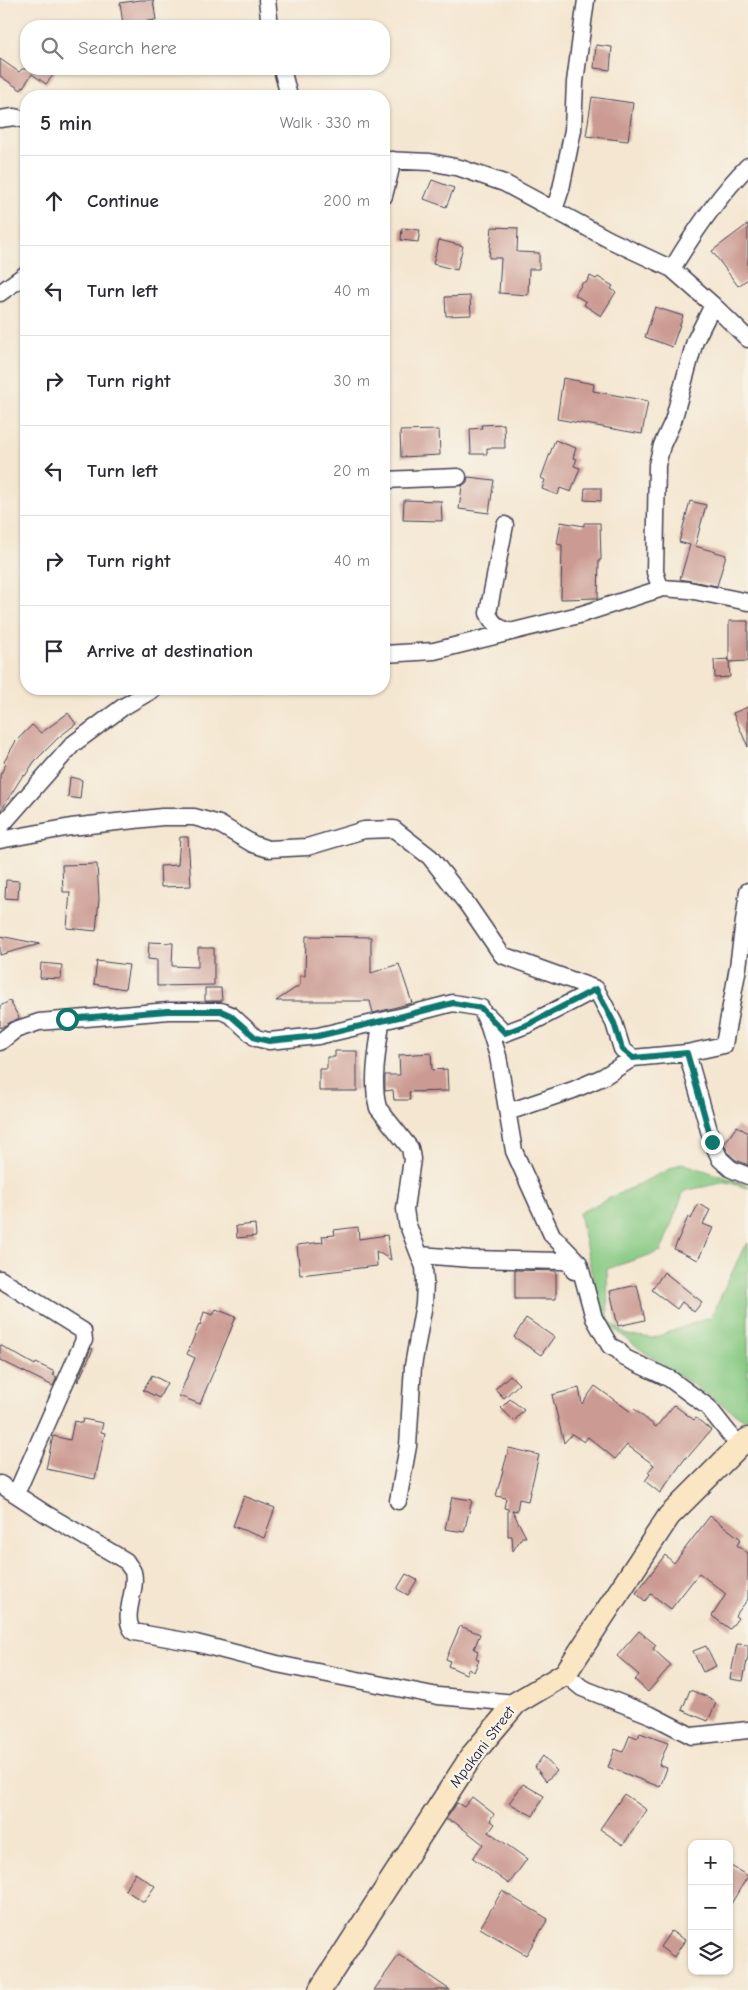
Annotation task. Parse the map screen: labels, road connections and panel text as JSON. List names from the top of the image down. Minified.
{"streets":{"street":["Mpakani Street"]},"page":{"search":"Search here","heading":["5 min","Walk · 330 m"],"list":[["Continue","200 m"],["Turn left","40 m"],["Turn right","30 m"],["Turn left","20 m"],["Turn right","40 m"],"Arrive at destination"],"map_buttons":["+","−"]}}
